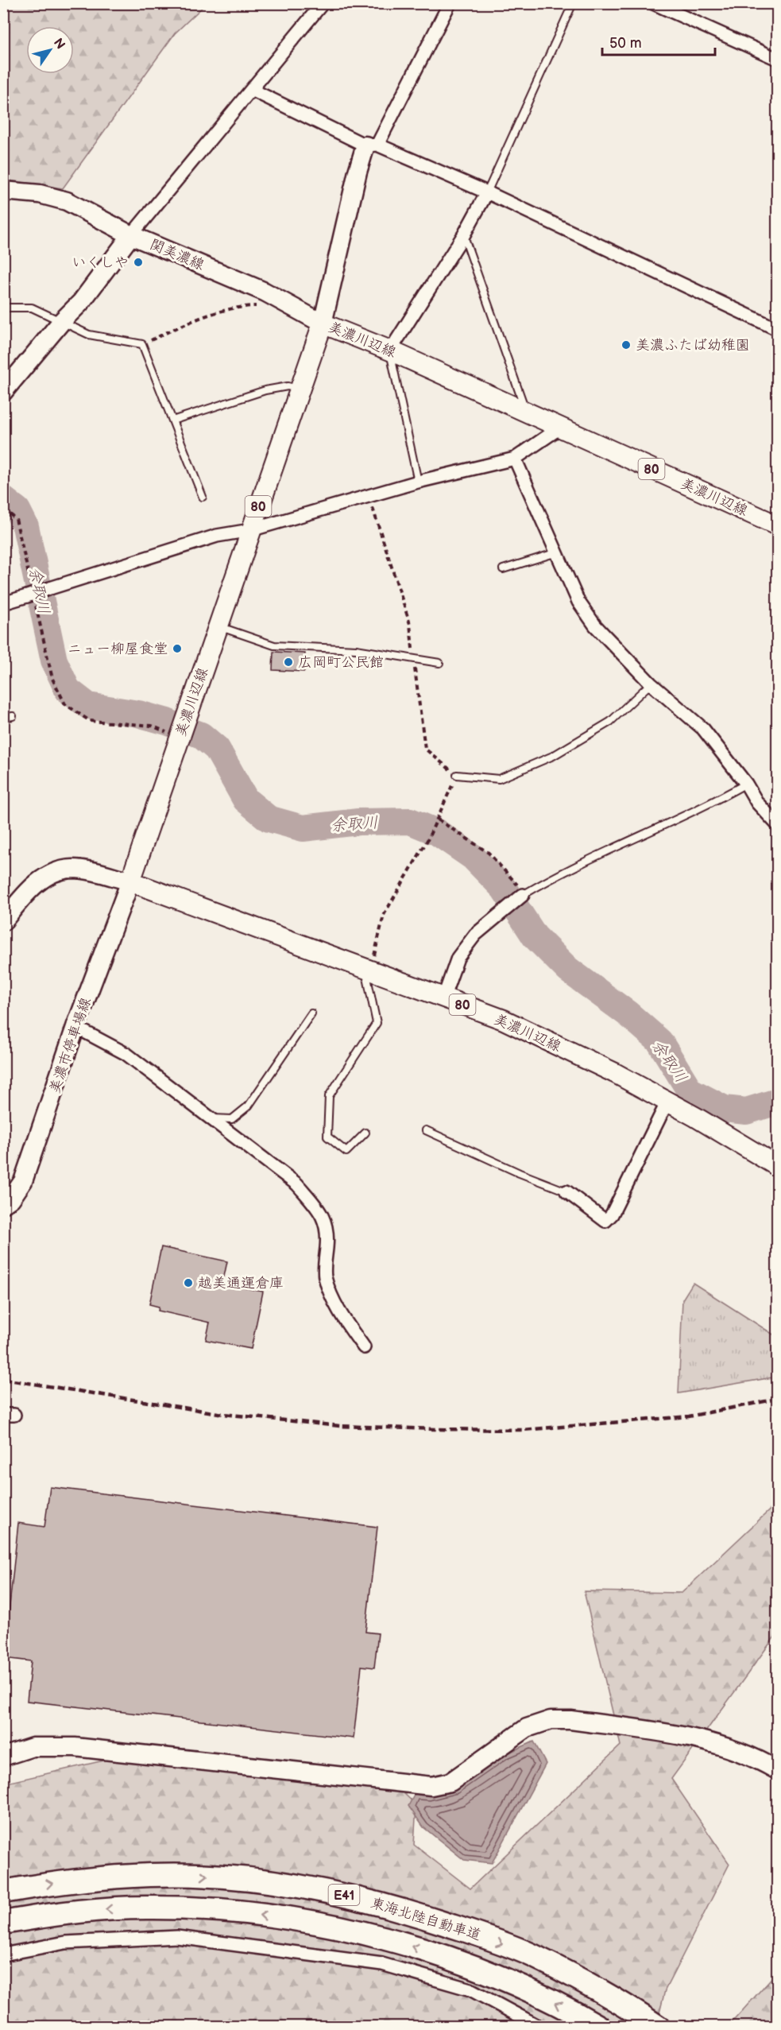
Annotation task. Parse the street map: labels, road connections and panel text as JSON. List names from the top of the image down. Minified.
{"streets":{"highway":["E41","東海北陸自動車道"],"main road":["美濃川辺線","80"],"street":["関美濃線","美濃市停車場線"]},"crossings":[["関美濃線","美濃川辺線"],["美濃川辺線","美濃市停車場線"]],"water":["余取川"],"places":["いくしや","美濃ふたば幼稚園","ニュー柳屋食堂","広岡町公民館","越美通運倉庫"],"scale_bar":"50 m","north":"top right"}
